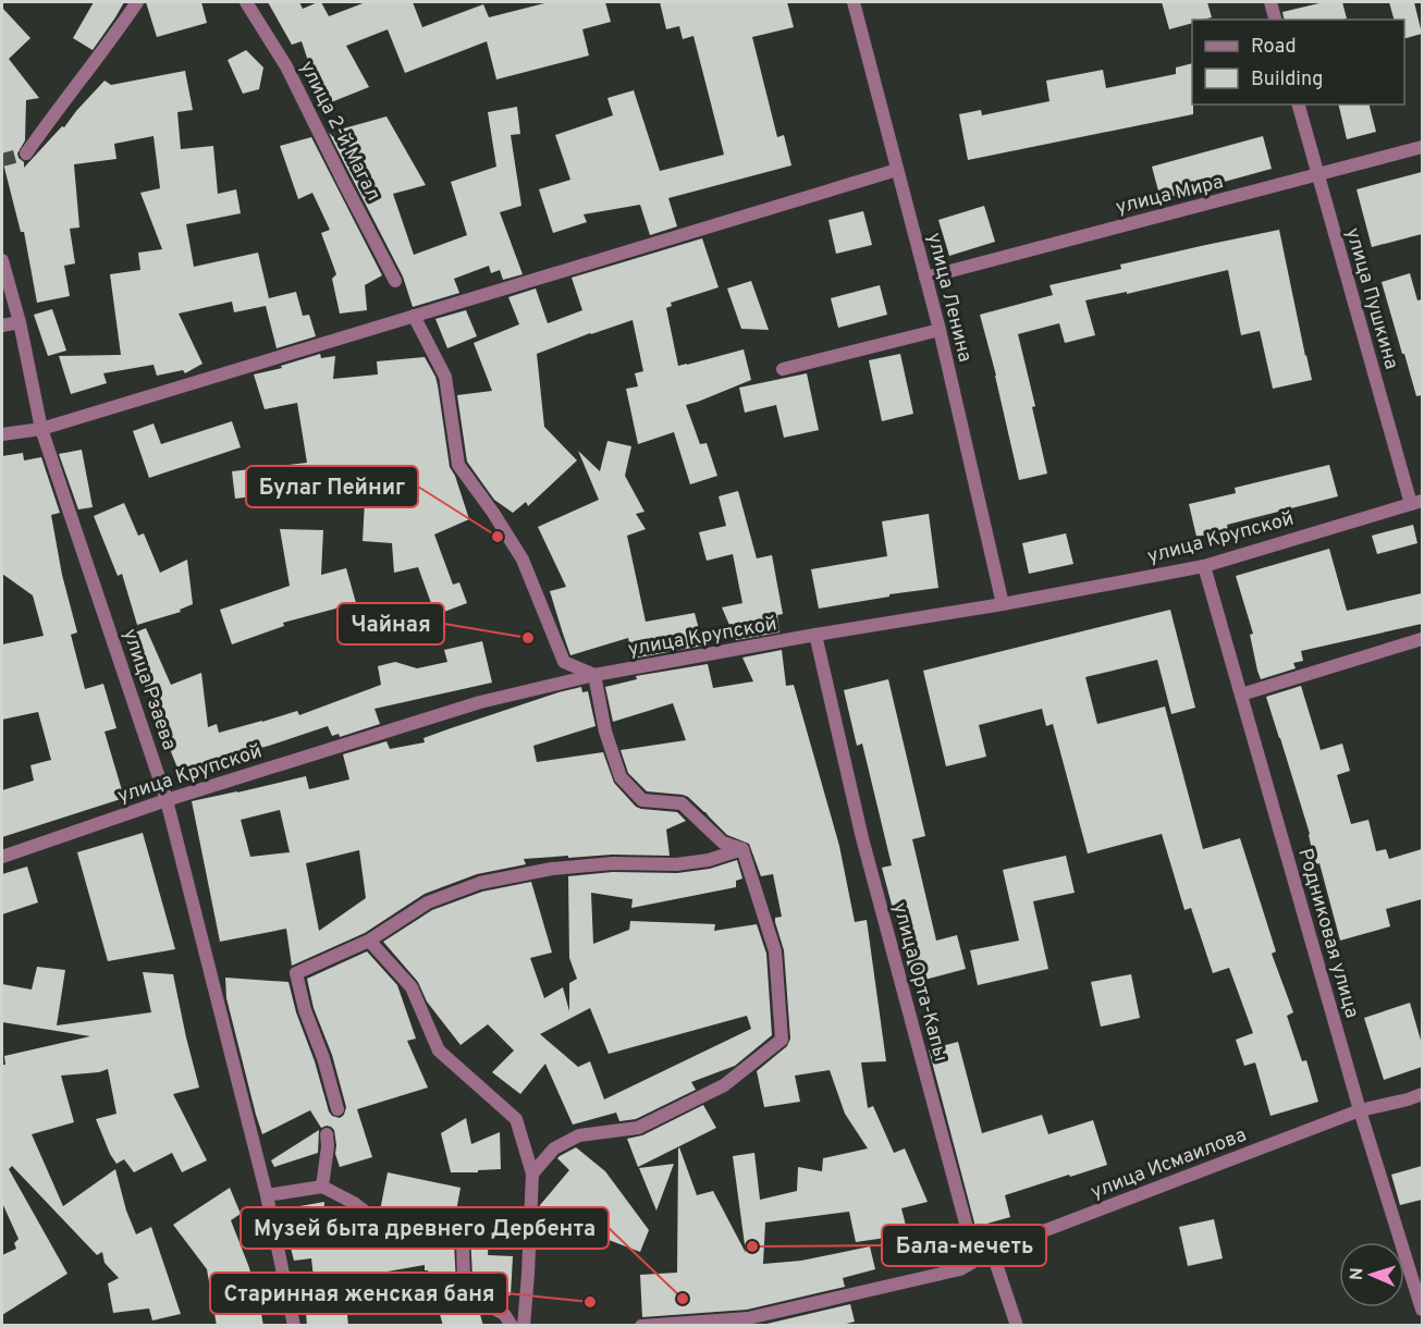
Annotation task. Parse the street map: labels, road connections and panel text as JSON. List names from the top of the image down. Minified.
{"streets":{"street":["улица 2-й Магал","улица Мира","улица Ленина","улица Пушкина","улица Крупской","улица Рзаева","Родниковая улица","улица Орта-Капы","улица Исмаилова"]},"crossings":[["улица Мира","улица Ленина"],["улица Мира","улица Пушкина"],["улица Ленина","улица Крупской"],["улица Пушкина","улица Крупской"],["улица Крупской","улица Рзаева"],["улица Крупской","Родниковая улица"],["улица Крупской","улица Орта-Капы"],["Родниковая улица","улица Исмаилова"],["улица Орта-Капы","улица Исмаилова"]],"places":["Булаг Пейниг","Чайная","Бала-мечеть","Музей быта древнего Дербента","Старинная женская баня"],"legend":["Road","Building"],"north":"left"}
